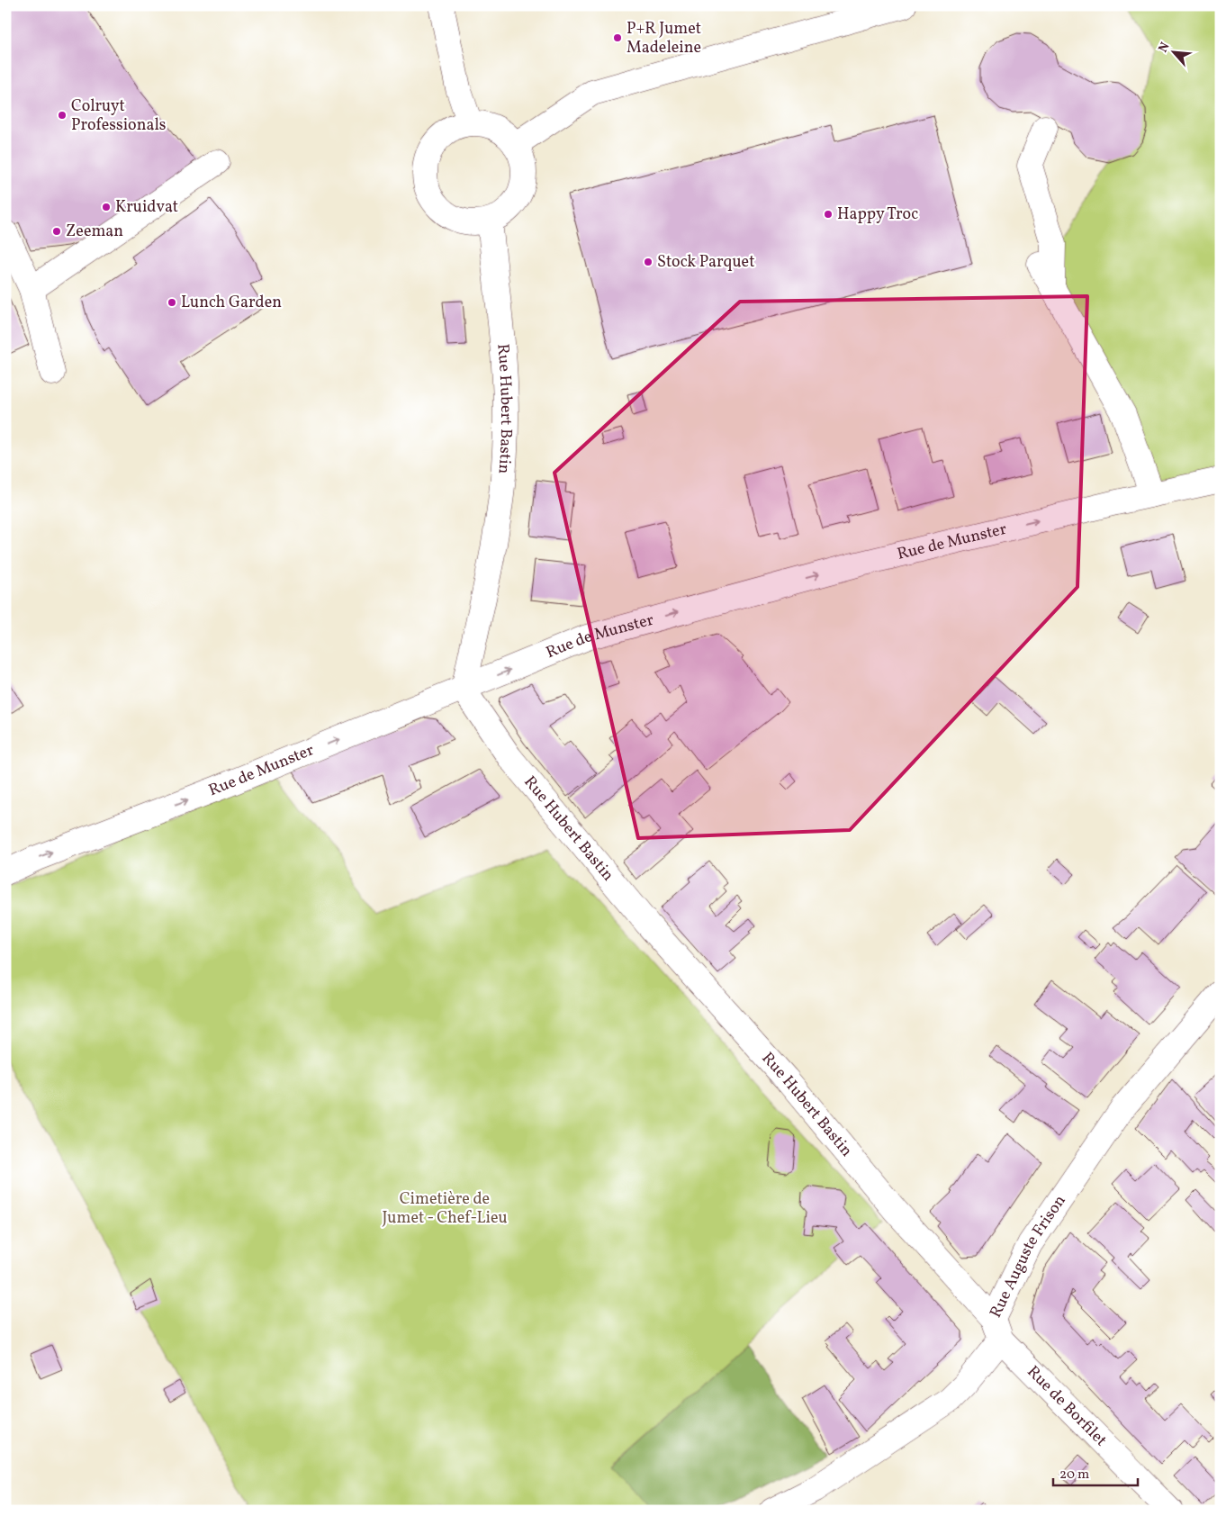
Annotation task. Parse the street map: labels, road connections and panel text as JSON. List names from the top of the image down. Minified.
{"streets":{"street":["Rue Hubert Bastin","Rue de Munster","Rue Auguste Frison","Rue de Borfilet"]},"crossings":[["Rue Hubert Bastin","Rue de Munster"],["Rue Hubert Bastin","Rue Auguste Frison"],["Rue Hubert Bastin","Rue de Borfilet"],["Rue Auguste Frison","Rue de Borfilet"]],"one_way":["Rue de Munster"],"parks":["Cimetière de Jumet - Chef-Lieu"],"places":["P+R Jumet Madeleine","Colruyt Professionals","Kruidvat","Happy Troc","Zeeman","Stock Parquet","Lunch Garden"],"scale_bar":"20 m","north":"top left"}
